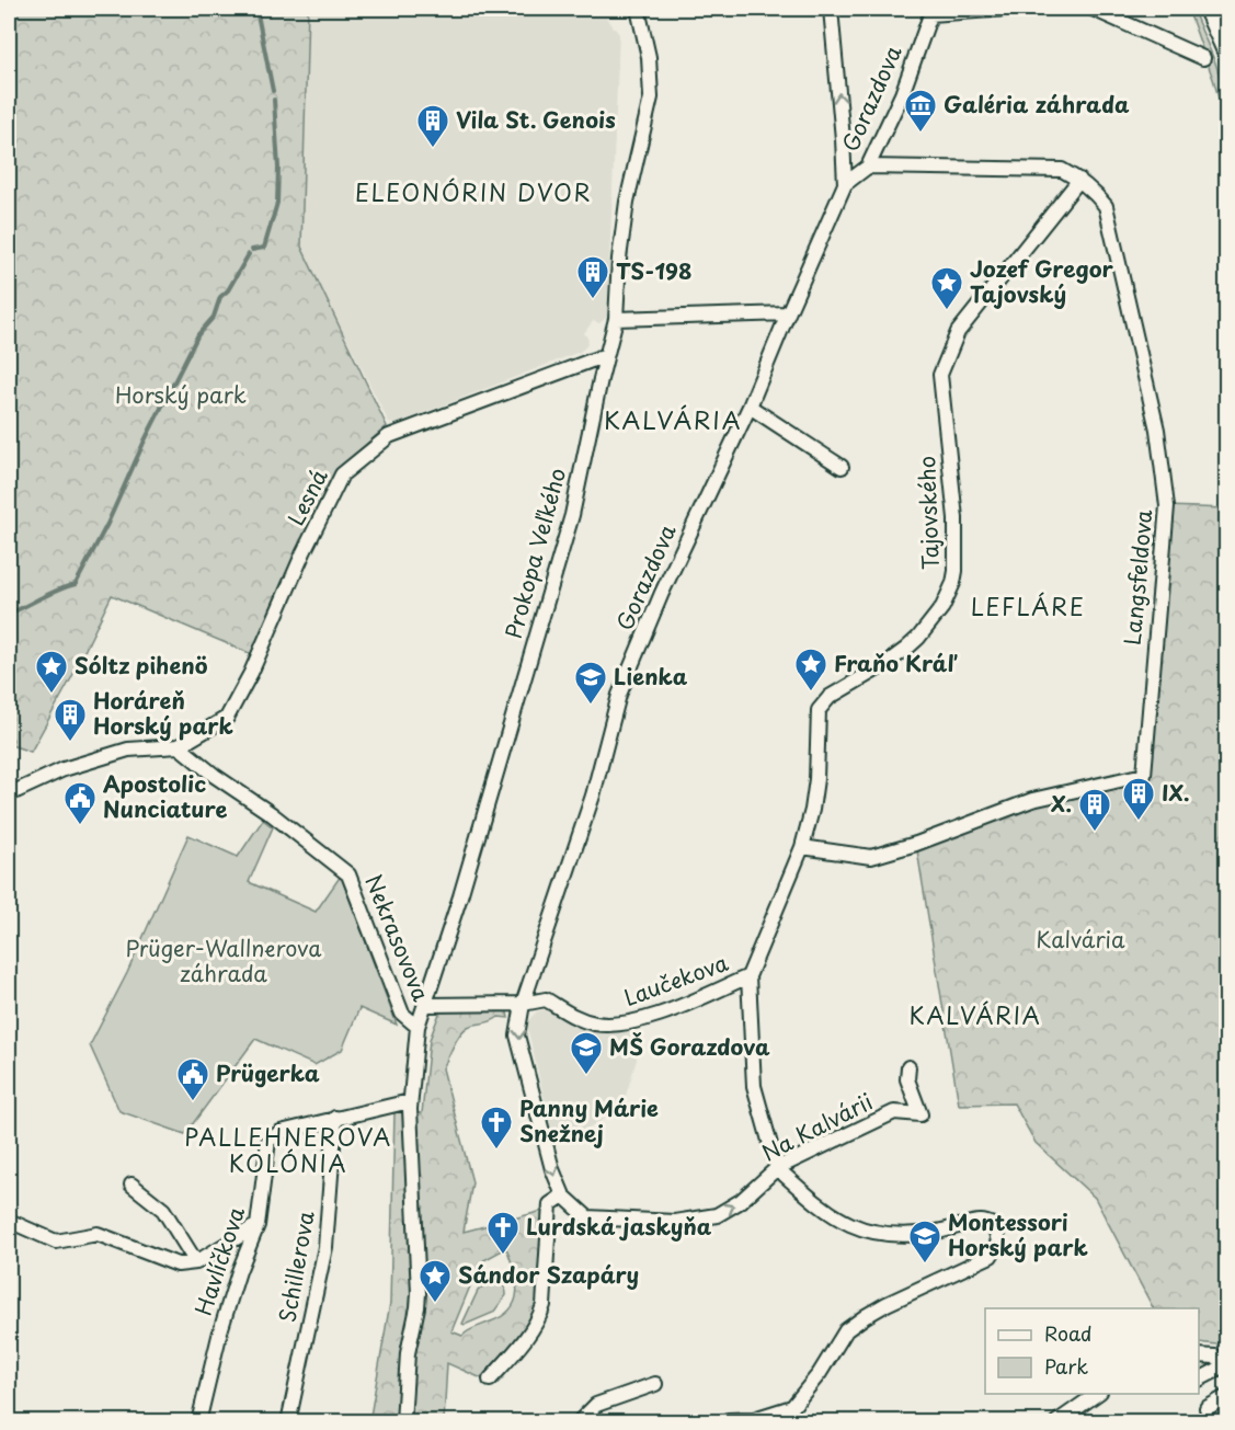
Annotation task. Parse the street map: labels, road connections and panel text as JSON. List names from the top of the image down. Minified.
{"streets":{"street":["Gorazdova","Lesná","Tajovského","Prokopa Veľkého","Langsfeldova","Nekrasovova","Laučekova","Na Kalvárii","Havlíčkova","Schillerova"]},"crossings":[["Gorazdova","Langsfeldova"],["Gorazdova","Laučekova"],["Gorazdova","Na Kalvárii"],["Lesná","Prokopa Veľkého"],["Lesná","Nekrasovova"],["Tajovského","Langsfeldova"],["Tajovského","Laučekova"],["Tajovského","Na Kalvárii"],["Prokopa Veľkého","Nekrasovova"],["Prokopa Veľkého","Laučekova"],["Prokopa Veľkého","Havlíčkova"],["Havlíčkova","Schillerova"]],"one_way":["Na Kalvárii"],"districts":["ELEONÓRIN DVOR","KALVÁRIA","LEFLÁRE","KALVÁRIA","PALLEHNEROVA KOLÓNIA"],"parks":["Horský park","Kalvária","Prüger-Wallnerova záhrada"],"places":{"museum":["Galéria záhrada"],"building":["Vila St. Genois","TS-198","Horáreň Horský park","IX.","X."],"place":["Jozef Gregor Tajovský","Fraňo Kráľ","Sóltz pihenö","Sándor Szapáry"],"school or university":["Lienka","MŠ Gorazdova","Montessori Horský park"],"public building":["Apostolic Nunciature","Prügerka"],"church":["Panny Márie Snežnej","Lurdská jaskyňa"]},"legend":["Road","Park"]}
